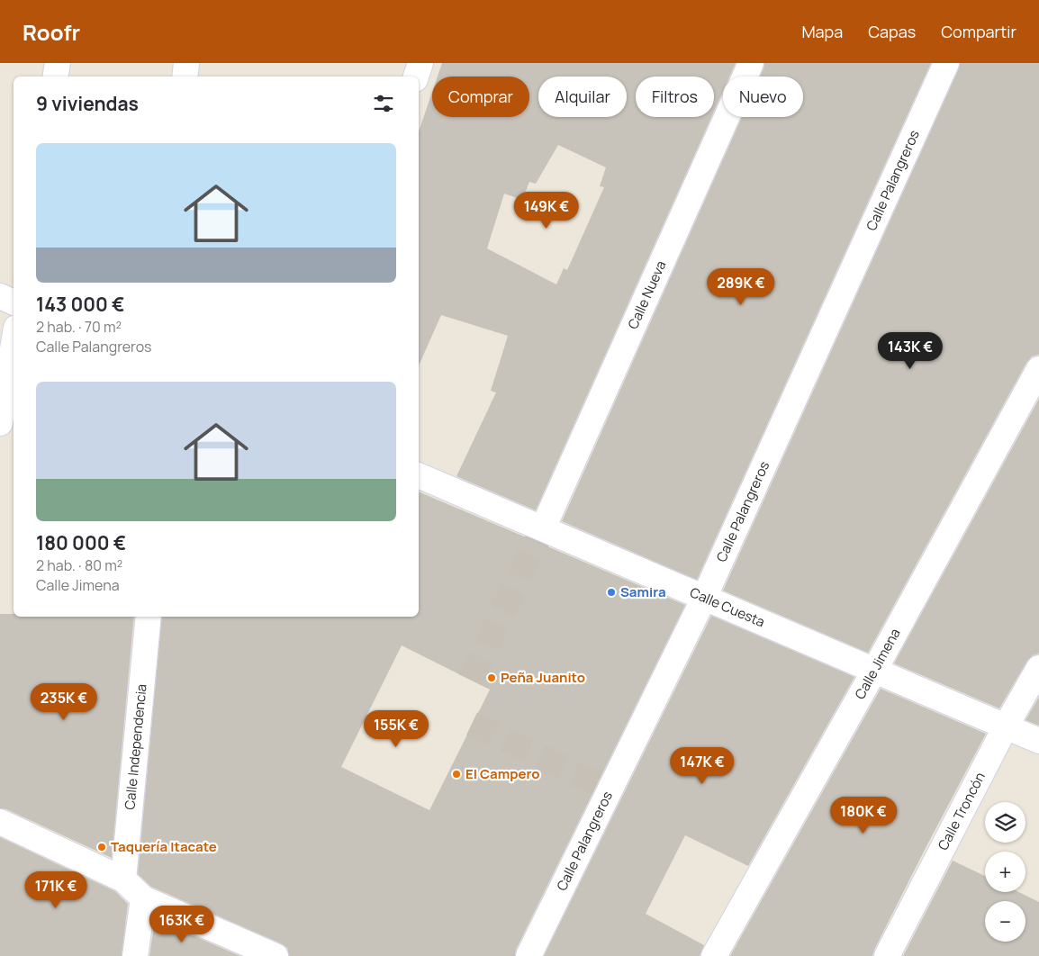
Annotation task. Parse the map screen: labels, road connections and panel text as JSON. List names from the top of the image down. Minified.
{"streets":{"street":["Calle Palangreros","Calle Nueva","Calle Cuesta","Calle Jimena","Calle Independencia","Calle Troncón"]},"crossings":[["Calle Palangreros","Calle Cuesta"],["Calle Nueva","Calle Cuesta"],["Calle Cuesta","Calle Jimena"],["Calle Cuesta","Calle Troncón"]],"places":["Samira","Peña Juanito","El Campero","Taquería Itacate"],"page":{"header":"Roofr","nav":["Mapa","Capas","Compartir"],"chip":["Comprar","Alquilar","Filtros","Nuevo"],"heading":"9 viviendas","list":[{"name":"143 000 €","note":"2 hab. · 70 m² · Calle Palangreros"},{"name":"180 000 €","note":"2 hab. · 80 m² · Calle Jimena"}],"price":["149K €","289K €","143K €","235K €","155K €","147K €","180K €","171K €","163K €"],"map_buttons":["+","−"]}}
